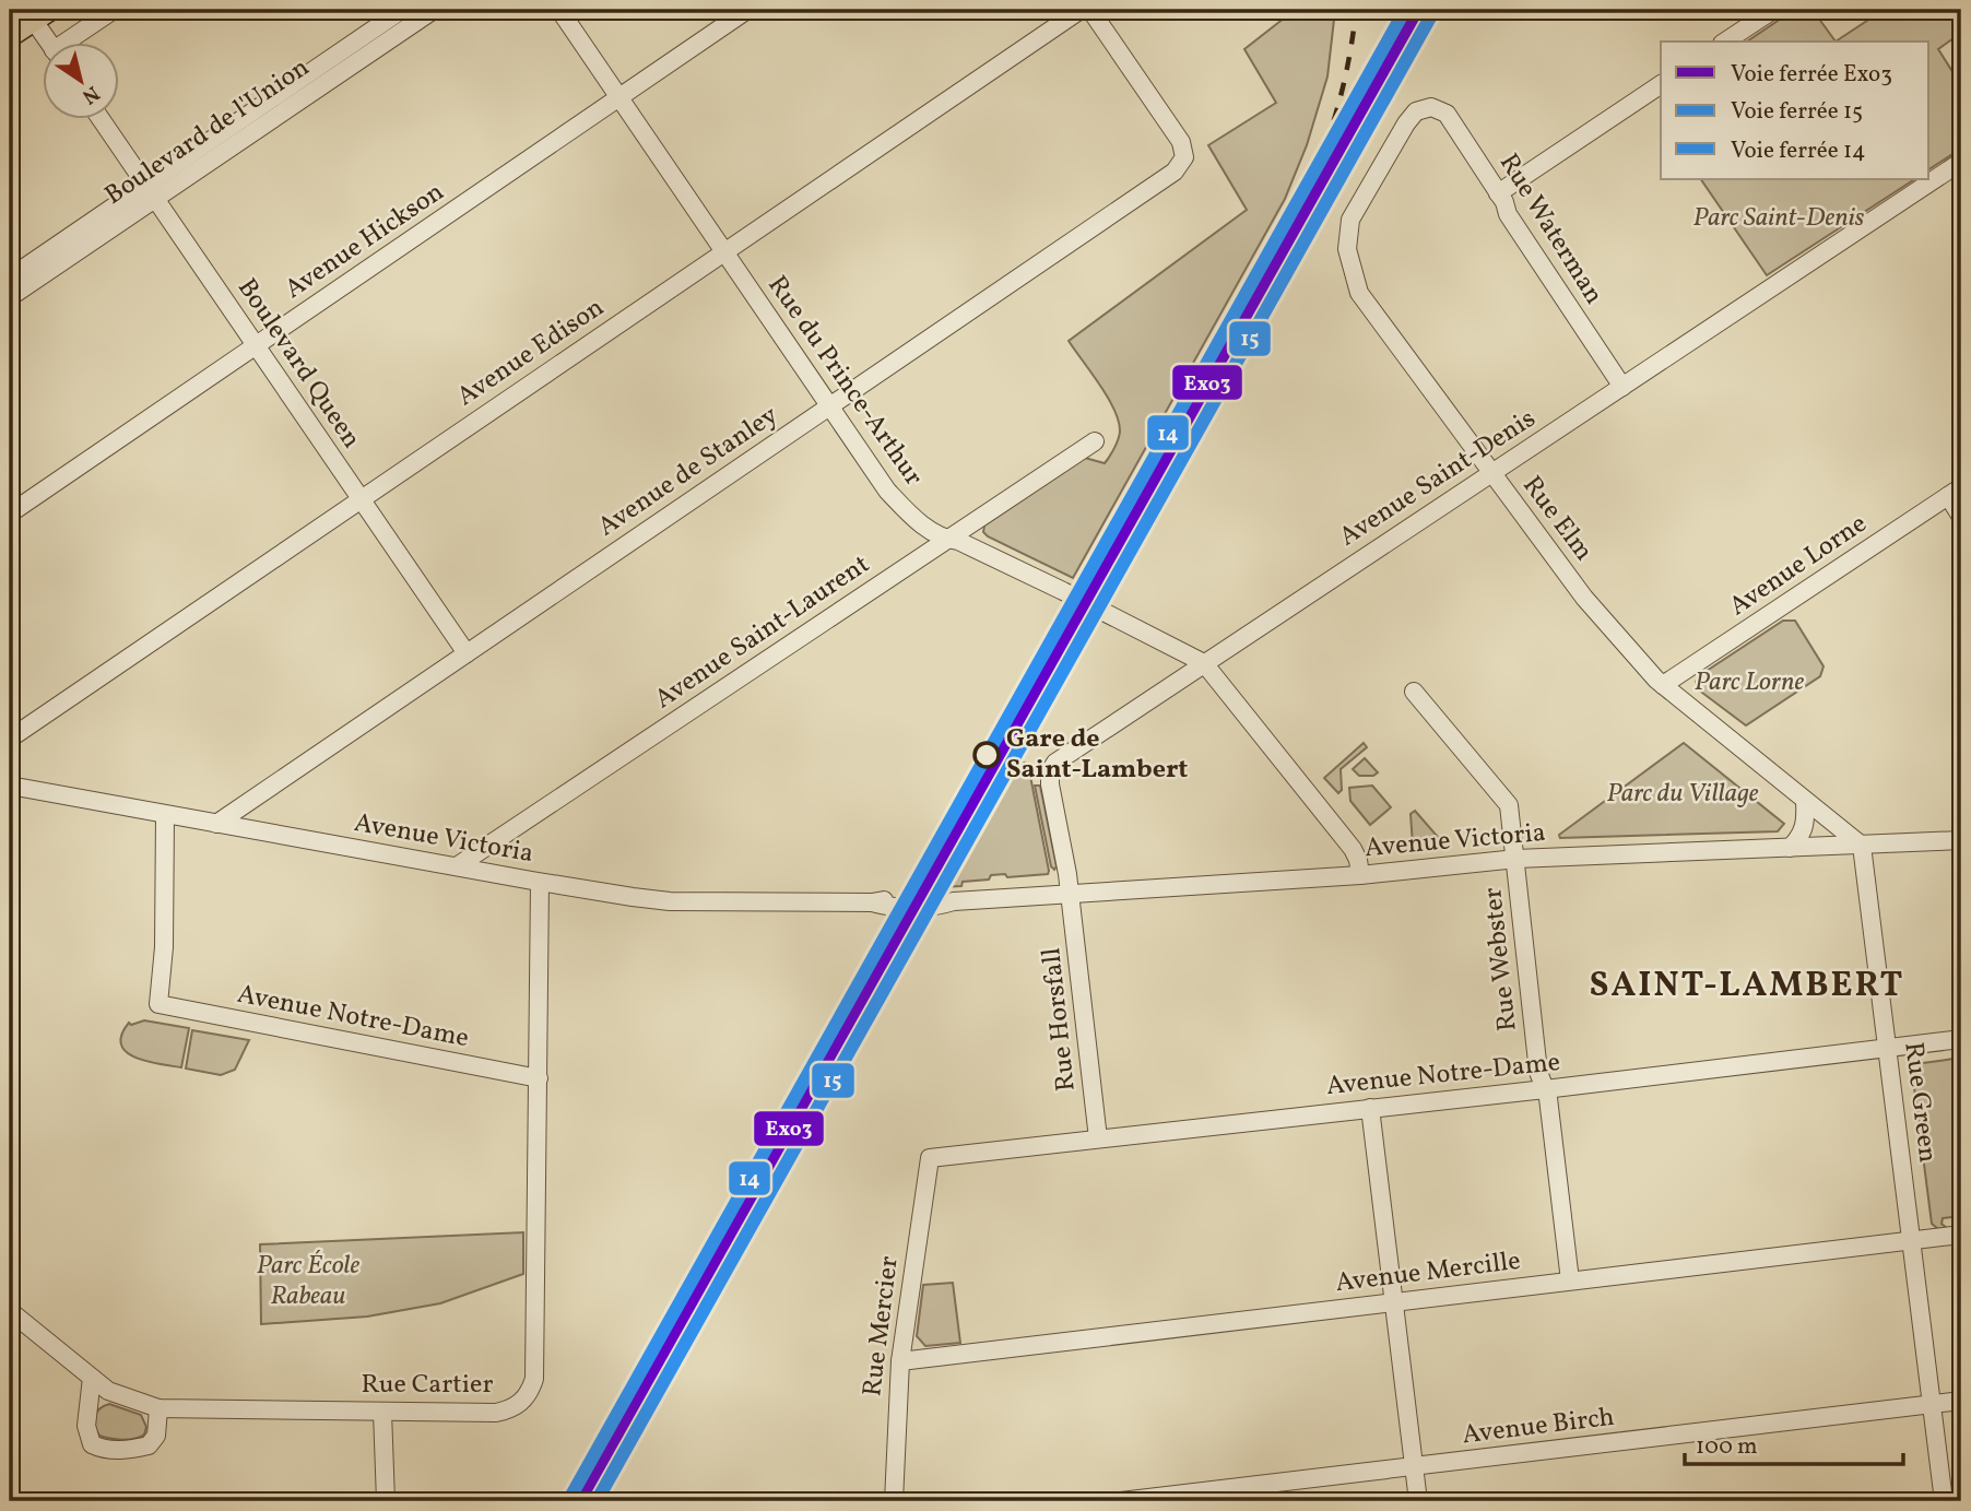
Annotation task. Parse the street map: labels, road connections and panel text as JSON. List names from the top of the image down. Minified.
{"streets":{"street":["Boulevard de l'Union","Rue Waterman","Avenue Hickson","Avenue Edison","Boulevard Queen","Rue du Prince-Arthur","Avenue de Stanley","Avenue Saint-Denis","Rue Elm","Avenue Lorne","Avenue Saint-Laurent","Avenue Victoria","Rue Webster","Avenue Notre-Dame","Rue Horsfall","Rue Green","Avenue Mercille","Rue Mercier","Rue Cartier","Avenue Birch"]},"crossings":[["Boulevard de l'Union","Boulevard Queen"],["Rue Waterman","Avenue Saint-Denis"],["Rue Waterman","Rue Elm"],["Avenue Hickson","Boulevard Queen"],["Avenue Hickson","Rue du Prince-Arthur"],["Avenue Edison","Boulevard Queen"],["Avenue Edison","Rue du Prince-Arthur"],["Boulevard Queen","Avenue de Stanley"],["Rue du Prince-Arthur","Avenue de Stanley"],["Rue du Prince-Arthur","Avenue Saint-Denis"],["Rue du Prince-Arthur","Avenue Saint-Laurent"],["Rue du Prince-Arthur","Avenue Victoria"],["Avenue de Stanley","Avenue Victoria"],["Avenue Saint-Denis","Rue Elm"],["Avenue Saint-Denis","Avenue Victoria"],["Avenue Saint-Denis","Rue Horsfall"],["Rue Elm","Avenue Lorne"],["Rue Elm","Avenue Victoria"],["Rue Elm","Rue Green"],["Avenue Saint-Laurent","Avenue Victoria"],["Avenue Victoria","Rue Webster"],["Avenue Victoria","Avenue Notre-Dame"],["Avenue Victoria","Rue Horsfall"],["Avenue Victoria","Rue Green"],["Avenue Victoria","Rue Cartier"],["Rue Webster","Avenue Notre-Dame"],["Rue Webster","Avenue Mercille"],["Avenue Notre-Dame","Rue Horsfall"],["Avenue Notre-Dame","Rue Green"],["Avenue Notre-Dame","Rue Mercier"],["Avenue Notre-Dame","Rue Cartier"],["Rue Green","Avenue Mercille"],["Rue Green","Avenue Birch"],["Avenue Mercille","Rue Mercier"]],"districts":["SAINT-LAMBERT"],"parks":["Parc Saint-Denis","Parc Lorne","Parc du Village","Parc École Rabeau"],"places":["Gare de Saint-Lambert"],"lines":["rail line Exo3","rail line 14","rail line 15"],"legend":["Voie ferrée Exo3","Voie ferrée 15","Voie ferrée 14"],"scale_bar":"100 m","north":"bottom right"}
